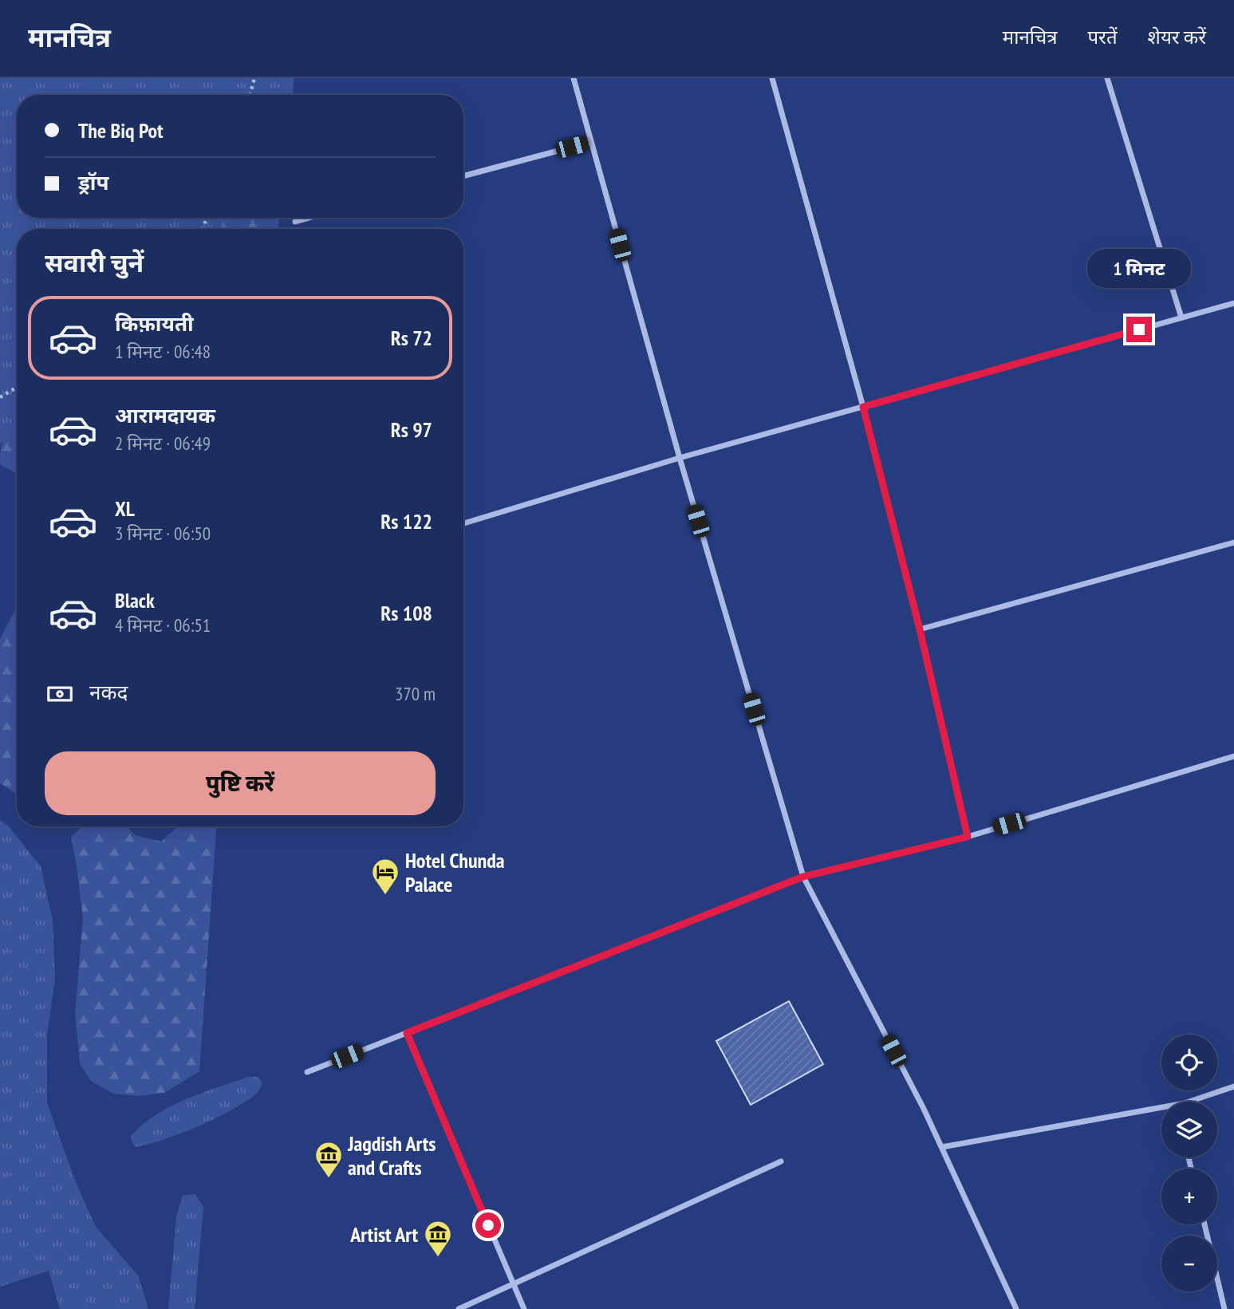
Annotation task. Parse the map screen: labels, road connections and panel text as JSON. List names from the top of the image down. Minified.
{"places":{"hotel":["Hotel Chunda Palace"],"museum":["Jagdish Arts and Crafts","Artist Art"]},"page":{"header":"मानचित्र","nav":["मानचित्र","परतें","शेयर करें"],"banner":["The Biq Pot","ड्रॉप"],"heading":"सवारी चुनें","bubble":"1 मिनट","list":[{"name":"किफ़ायती","note":"1 मिनट · 06:48","value":"Rs 72"},{"name":"आरामदायक","note":"2 मिनट · 06:49","value":"Rs 97"},{"name":"XL","note":"3 मिनट · 06:50","value":"Rs 122"},{"name":"Black","note":"4 मिनट · 06:51","value":"Rs 108"}],"pay":["नकद","370 m"],"buttons":"पुष्टि करें","map_buttons":["+","−"]}}
